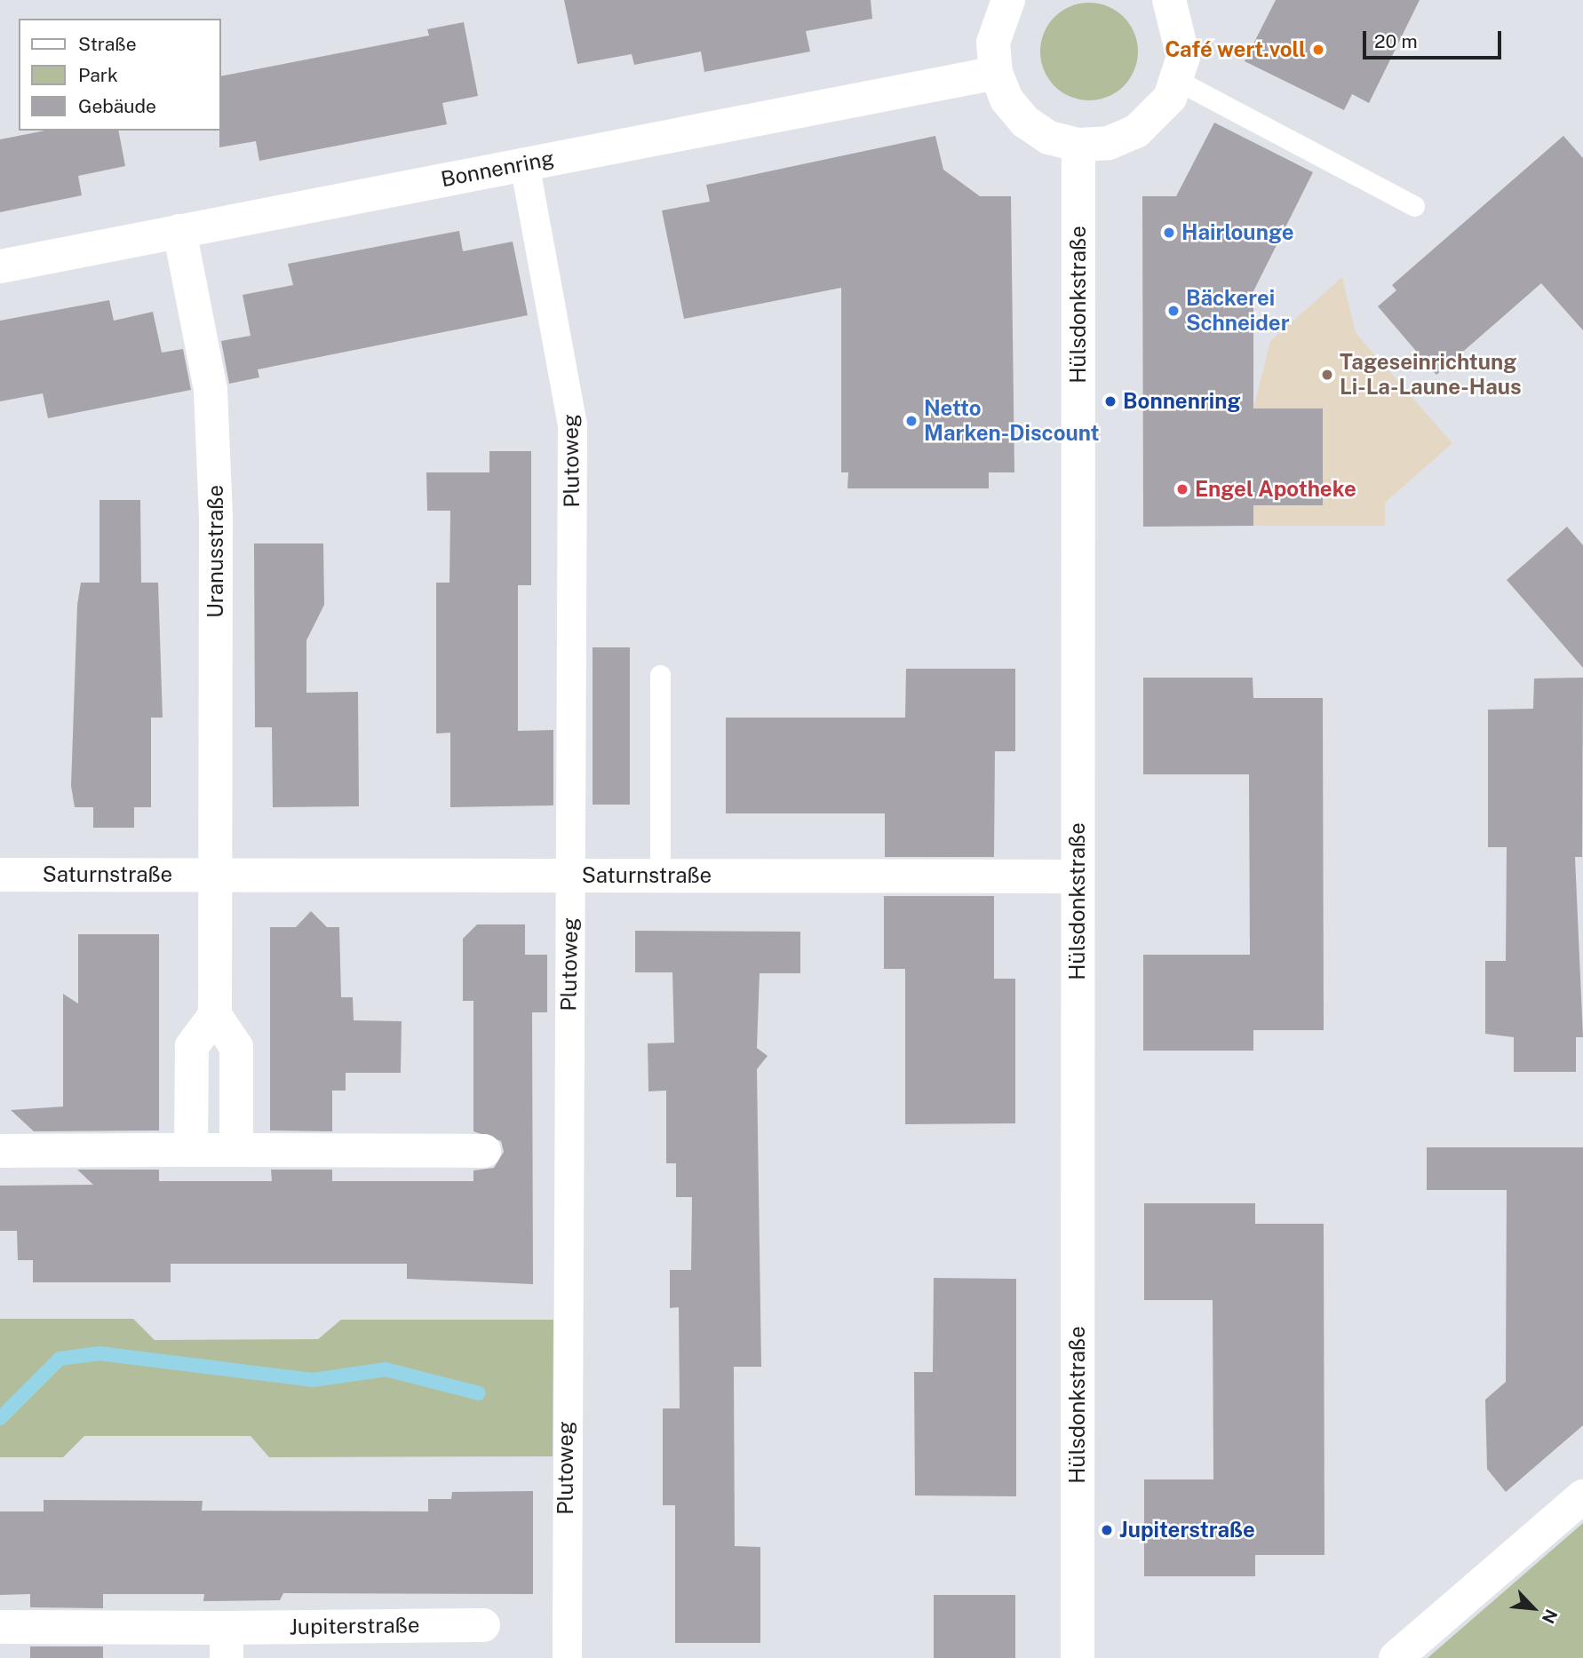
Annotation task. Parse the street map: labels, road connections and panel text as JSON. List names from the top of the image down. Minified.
{"streets":{"street":["Bonnenring","Hülsdonkstraße","Plutoweg","Uranusstraße","Saturnstraße","Jupiterstraße"]},"crossings":[["Bonnenring","Plutoweg"],["Bonnenring","Uranusstraße"],["Hülsdonkstraße","Saturnstraße"],["Plutoweg","Saturnstraße"],["Uranusstraße","Saturnstraße"]],"places":["Café wert.voll","Hairlounge","Bäckerei Schneider","Tageseinrichtung Li-La-Laune-Haus","Bonnenring","Netto Marken-Discount","Engel Apotheke","Jupiterstraße"],"legend":["Straße","Park","Gebäude"],"scale_bar":"20 m","north":"bottom right"}
